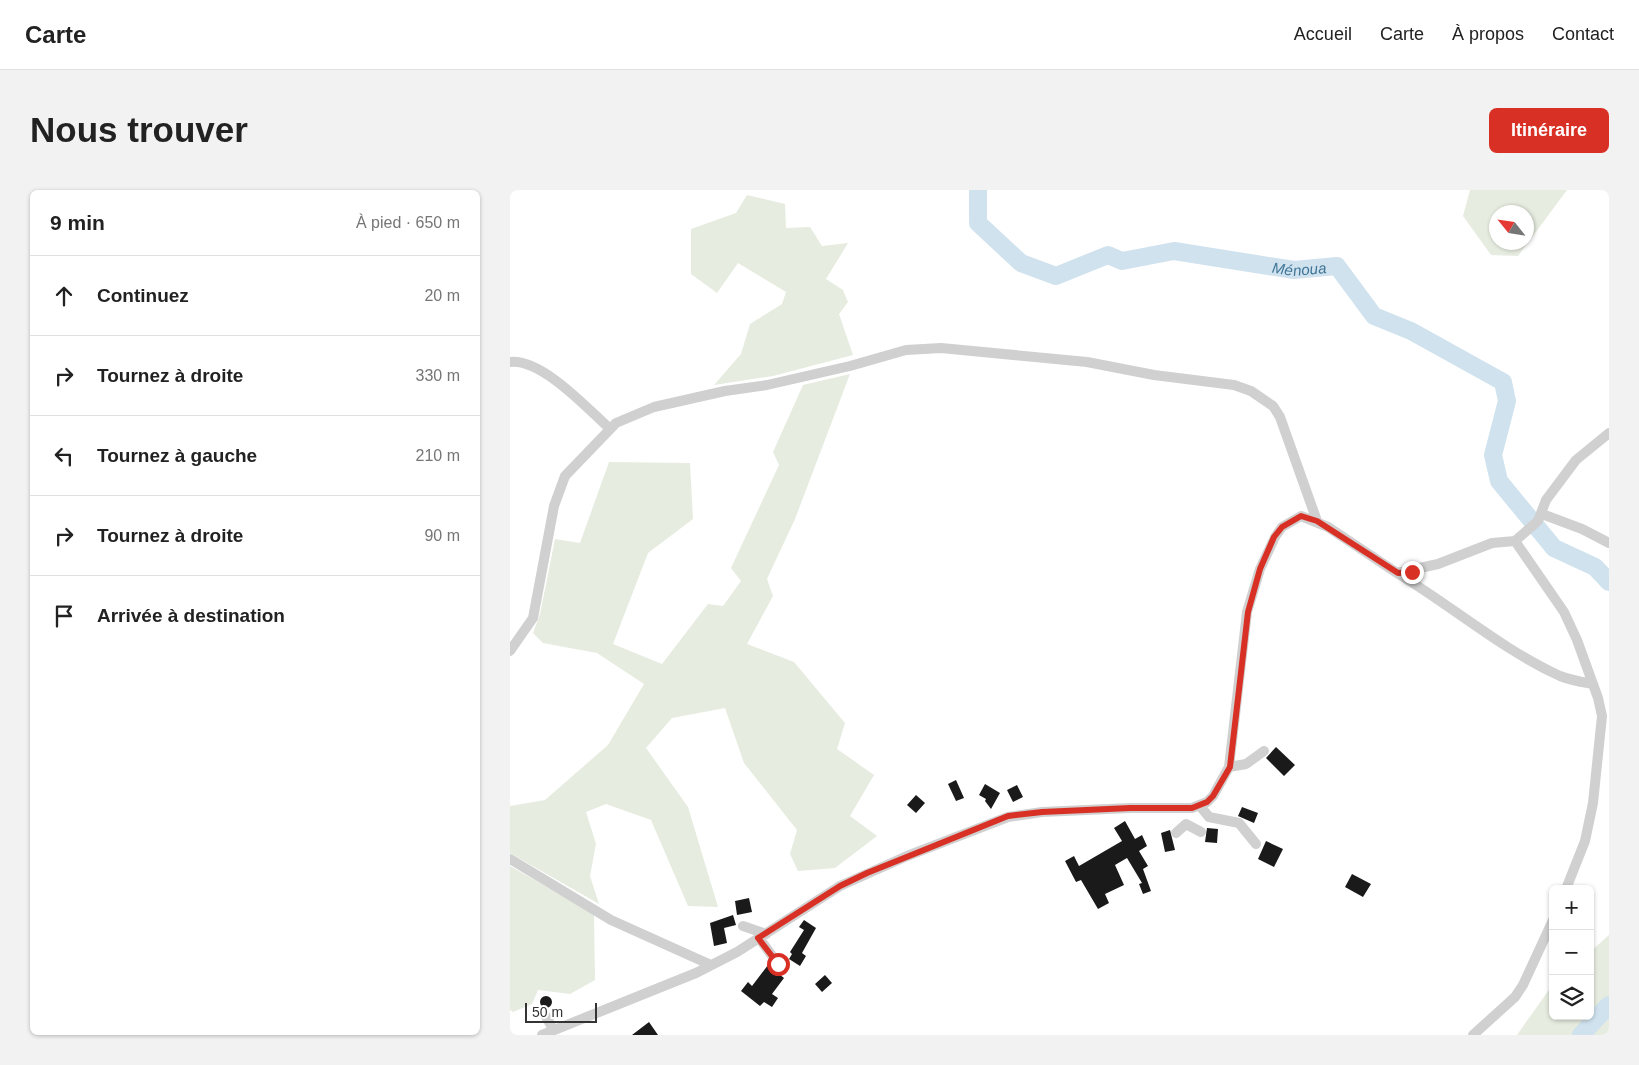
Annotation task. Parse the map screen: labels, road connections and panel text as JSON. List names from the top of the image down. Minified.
{"water":["Ménoua"],"scale_bar":"50 m","north":"top left","page":{"header":"Carte","nav":["Accueil","Carte","À propos","Contact"],"buttons":"Itinéraire","title":"Nous trouver","heading":["9 min","À pied · 650 m"],"list":[["Continuez","20 m"],["Tournez à droite","330 m"],["Tournez à gauche","210 m"],["Tournez à droite","90 m"],"Arrivée à destination"],"map_buttons":["+","−"],"scale":"50 m"}}
